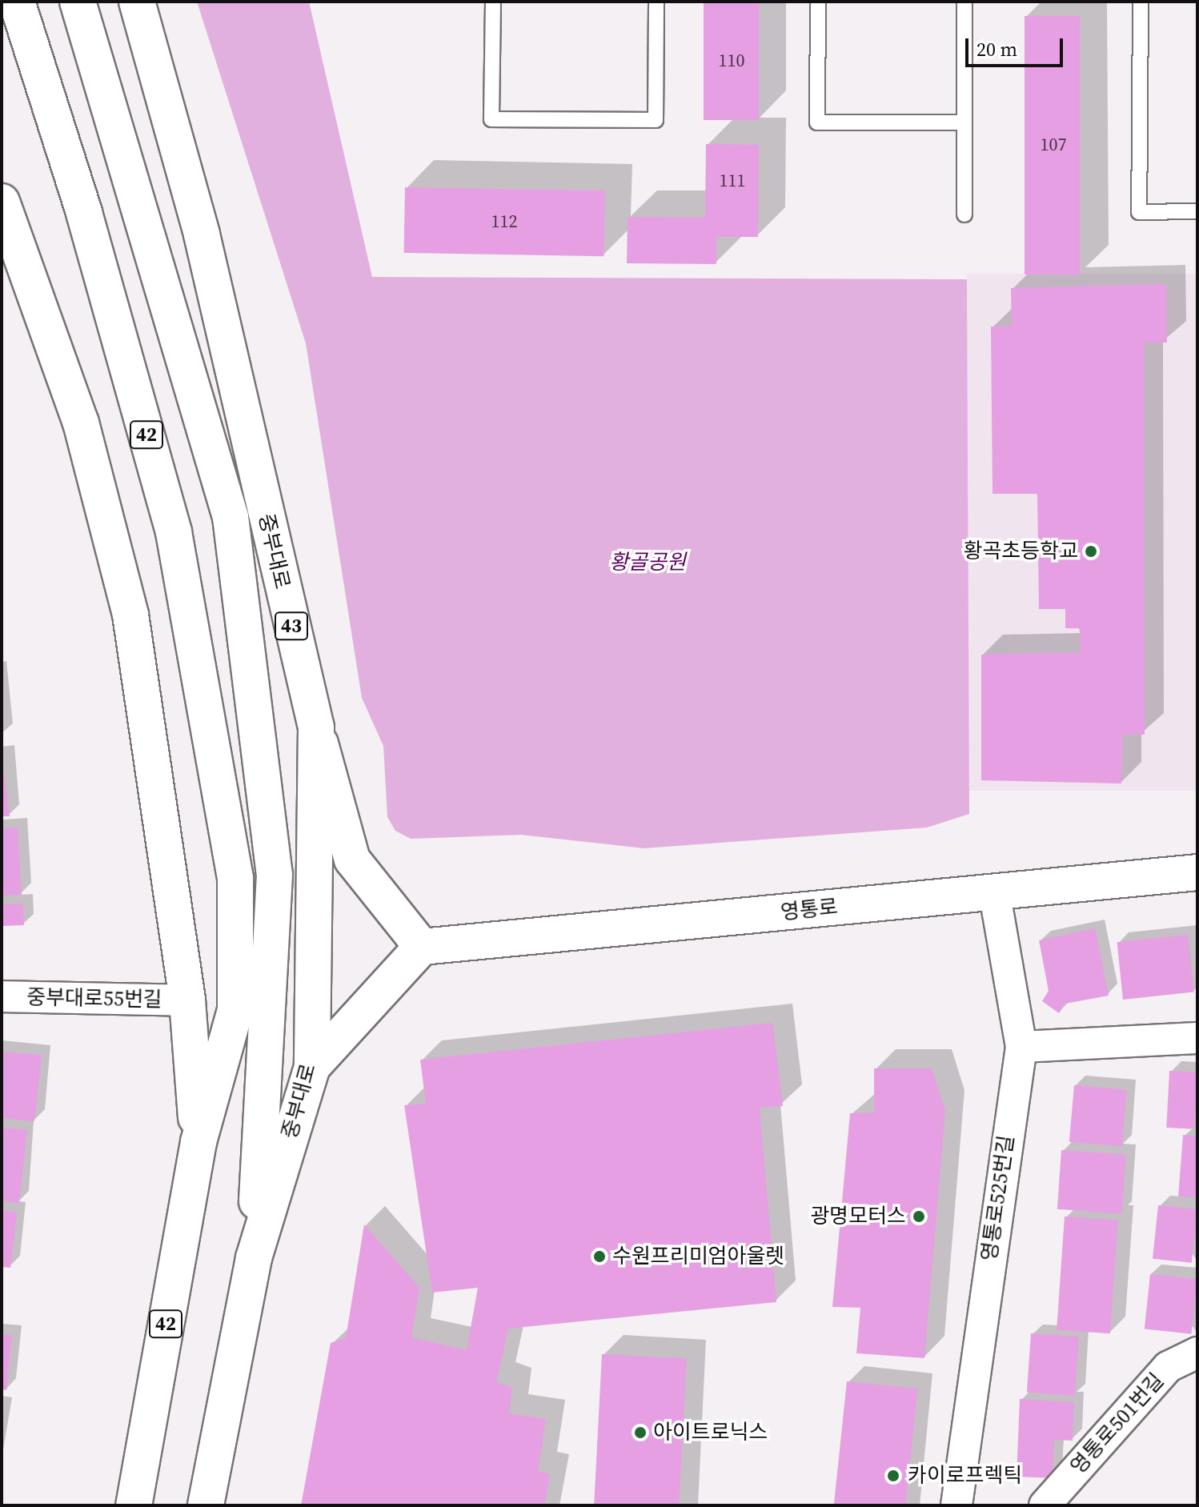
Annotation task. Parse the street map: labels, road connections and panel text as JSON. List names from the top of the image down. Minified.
{"streets":{"main road":["42","중부대로","43","영통로"],"street":["중부대로55번길","영통로525번길","영통로501번길"]},"crossings":[["영통로","영통로525번길"]],"parks":["황골공원"],"places":["황곡초등학교","광명모터스","수원프리미엄아울렛","아이트로닉스","카이로프렉틱"],"house_numbers":["110","107","111","112"],"scale_bar":"20 m"}
